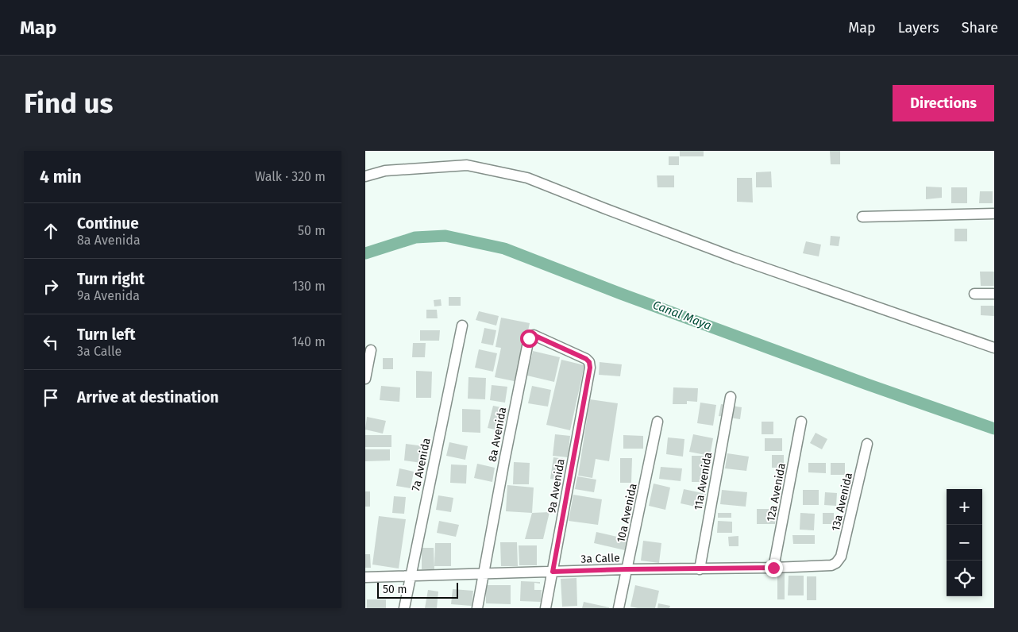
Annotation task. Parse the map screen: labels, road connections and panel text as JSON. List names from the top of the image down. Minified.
{"streets":{"street":["8a Avenida","7a Avenida","11a Avenida","9a Avenida","12a Avenida","13a Avenida","10a Avenida","3a Calle"]},"crossings":[["8a Avenida","9a Avenida"],["8a Avenida","3a Calle"],["7a Avenida","3a Calle"],["11a Avenida","3a Calle"],["9a Avenida","3a Calle"],["12a Avenida","3a Calle"],["13a Avenida","3a Calle"],["10a Avenida","3a Calle"]],"water":["Canal Maya"],"scale_bar":"50 m","page":{"header":"Map","nav":["Map","Layers","Share"],"buttons":"Directions","title":"Find us","heading":["4 min","Walk · 320 m"],"list":[["Continue","8a Avenida","50 m"],["Turn right","9a Avenida","130 m"],["Turn left","3a Calle","140 m"],"Arrive at destination"],"map_buttons":["+","−"],"scale":"50 m"}}
